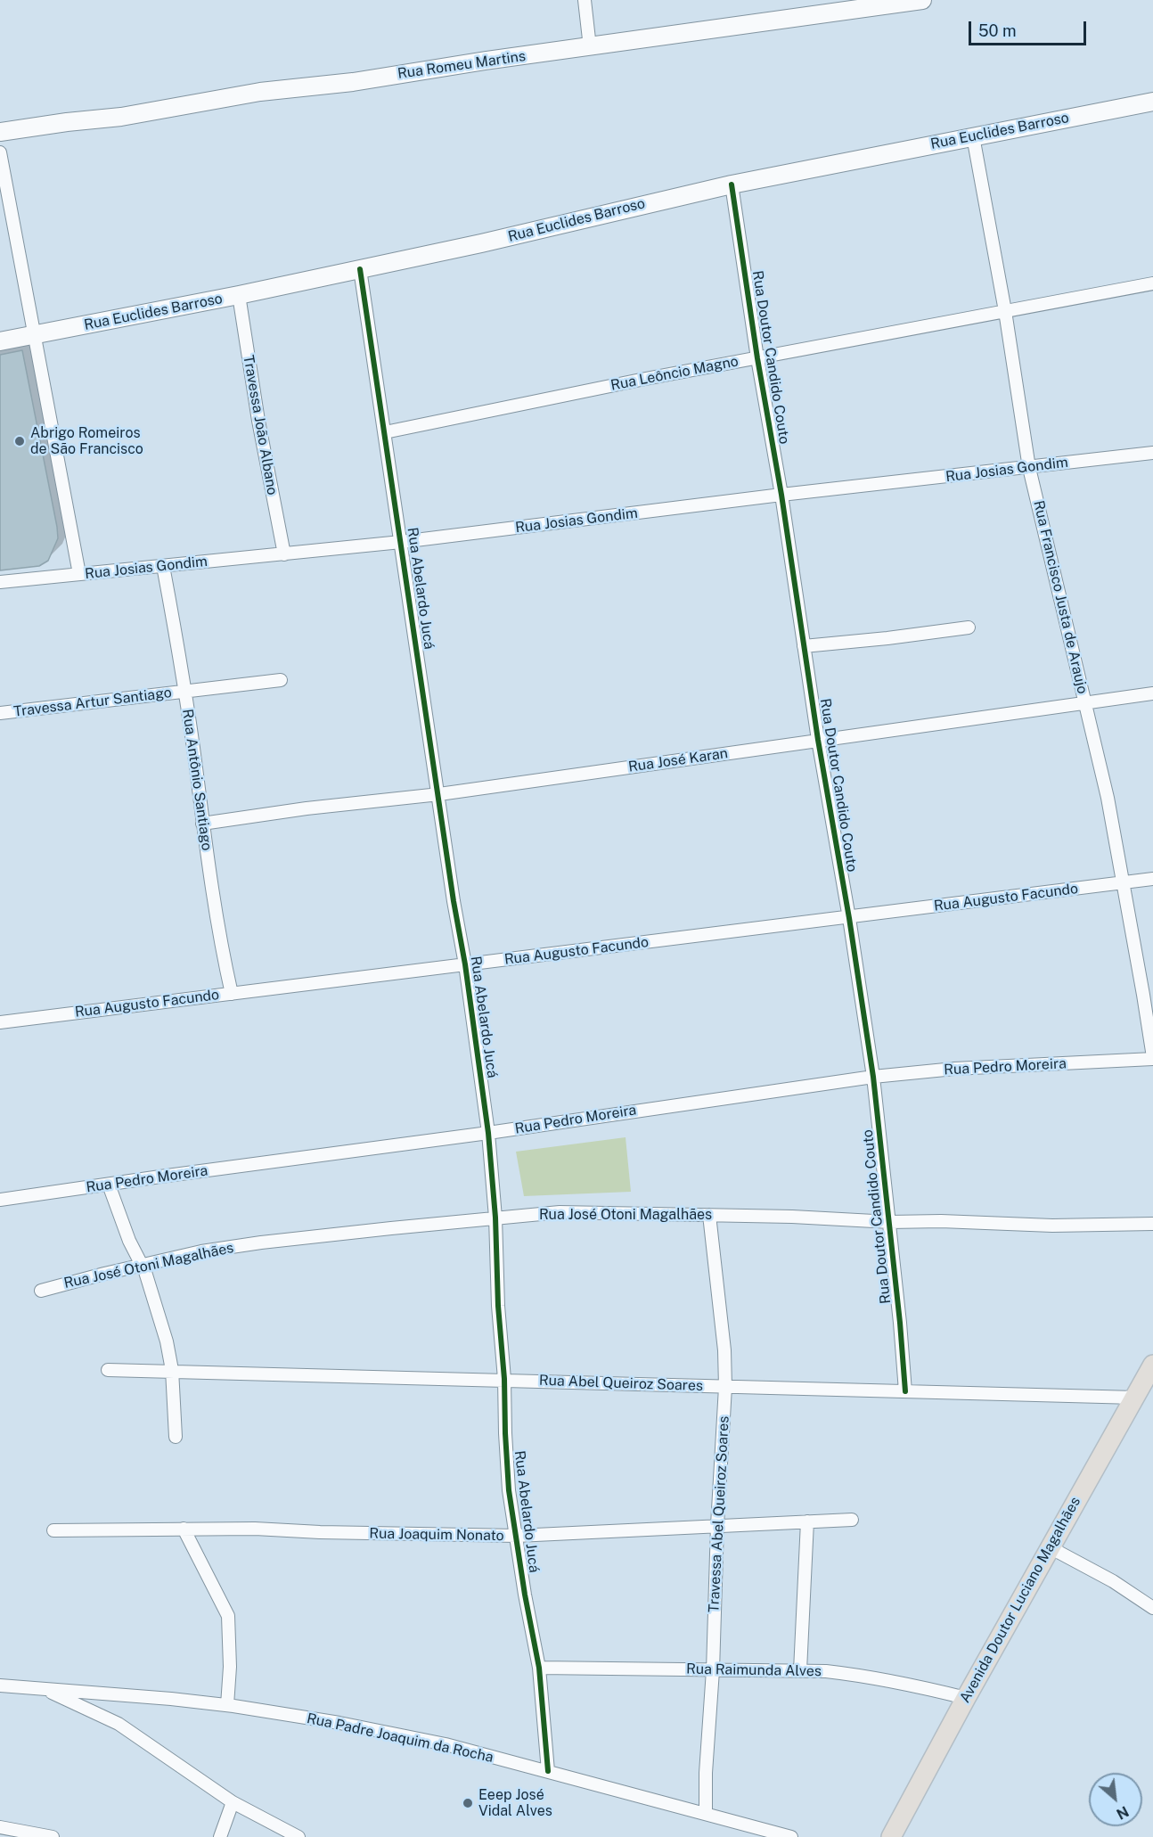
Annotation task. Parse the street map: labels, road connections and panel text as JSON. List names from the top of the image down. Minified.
{"streets":{"main road":["Avenida Doutor Luciano Magalhães"],"street":["Rua Romeu Martins","Rua Euclides Barroso","Rua Doutor Candido Couto","Rua Leôncio Magno","Travessa João Albano","Rua Josias Gondim","Rua Abelardo Jucá","Rua Francisco Justa de Araujo","Travessa Artur Santiago","Rua José Karan","Rua Antônio Santiago","Rua Augusto Facundo","Rua Pedro Moreira","Rua José Otoni Magalhães","Rua Abel Queiroz Soares","Travessa Abel Queiroz Soares","Rua Joaquim Nonato","Rua Raimunda Alves","Rua Padre Joaquim da Rocha"]},"crossings":[["Rua Euclides Barroso","Rua Doutor Candido Couto"],["Rua Euclides Barroso","Travessa João Albano"],["Rua Euclides Barroso","Rua Abelardo Jucá"],["Rua Euclides Barroso","Rua Francisco Justa de Araujo"],["Rua Doutor Candido Couto","Rua Leôncio Magno"],["Rua Doutor Candido Couto","Rua Josias Gondim"],["Rua Doutor Candido Couto","Rua José Karan"],["Rua Doutor Candido Couto","Rua Augusto Facundo"],["Rua Doutor Candido Couto","Rua Pedro Moreira"],["Rua Doutor Candido Couto","Rua José Otoni Magalhães"],["Rua Doutor Candido Couto","Rua Abel Queiroz Soares"],["Rua Leôncio Magno","Rua Abelardo Jucá"],["Rua Leôncio Magno","Rua Francisco Justa de Araujo"],["Travessa João Albano","Rua Josias Gondim"],["Rua Josias Gondim","Rua Abelardo Jucá"],["Rua Josias Gondim","Rua Francisco Justa de Araujo"],["Rua Josias Gondim","Rua Antônio Santiago"],["Rua Abelardo Jucá","Rua José Karan"],["Rua Abelardo Jucá","Rua Augusto Facundo"],["Rua Abelardo Jucá","Rua Pedro Moreira"],["Rua Abelardo Jucá","Rua José Otoni Magalhães"],["Rua Abelardo Jucá","Rua Abel Queiroz Soares"],["Rua Abelardo Jucá","Rua Joaquim Nonato"],["Rua Abelardo Jucá","Rua Raimunda Alves"],["Rua Abelardo Jucá","Rua Padre Joaquim da Rocha"],["Rua Francisco Justa de Araujo","Rua José Karan"],["Rua Francisco Justa de Araujo","Rua Augusto Facundo"],["Rua Francisco Justa de Araujo","Rua Pedro Moreira"],["Travessa Artur Santiago","Rua Antônio Santiago"],["Rua José Karan","Rua Antônio Santiago"],["Rua Antônio Santiago","Rua Augusto Facundo"],["Rua José Otoni Magalhães","Travessa Abel Queiroz Soares"],["Rua Abel Queiroz Soares","Travessa Abel Queiroz Soares"],["Rua Abel Queiroz Soares","Avenida Doutor Luciano Magalhães"],["Travessa Abel Queiroz Soares","Rua Joaquim Nonato"],["Travessa Abel Queiroz Soares","Rua Raimunda Alves"],["Travessa Abel Queiroz Soares","Rua Padre Joaquim da Rocha"],["Avenida Doutor Luciano Magalhães","Rua Raimunda Alves"]],"places":["Abrigo Romeiros de São Francisco","Eeep José Vidal Alves"],"scale_bar":"50 m","north":"bottom right"}
